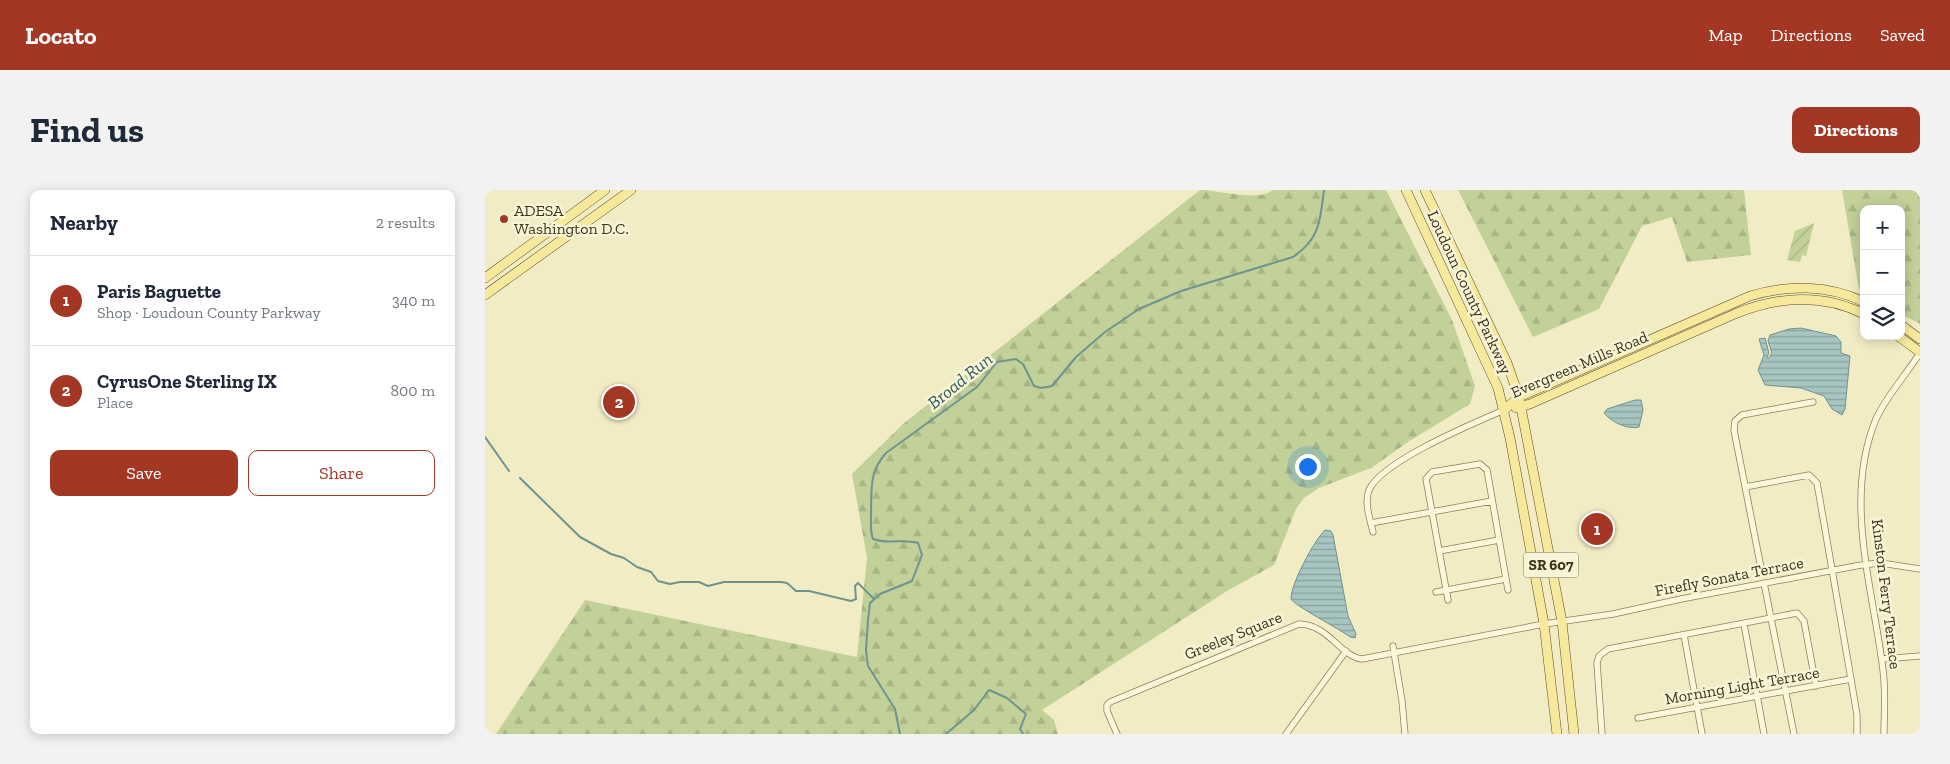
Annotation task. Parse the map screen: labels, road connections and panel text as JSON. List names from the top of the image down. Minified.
{"streets":{"main road":["Loudoun County Parkway","Evergreen Mills Road","SR 607"],"street":["Firefly Sonata Terrace","Kinston Ferry Terrace","Greeley Square","Morning Light Terrace"]},"crossings":[["Loudoun County Parkway","Evergreen Mills Road"],["Loudoun County Parkway","Firefly Sonata Terrace"],["Loudoun County Parkway","Greeley Square"],["Firefly Sonata Terrace","Kinston Ferry Terrace"],["Firefly Sonata Terrace","Greeley Square"]],"water":["Broad Run"],"places":["ADESA Washington D.C."],"page":{"header":"Locato","nav":["Map","Directions","Saved"],"buttons":["Directions",["Save","Share"]],"title":"Find us","heading":["Nearby","2 results"],"map_buttons":["+","−"],"list":[{"mark":"1","name":"Paris Baguette","note":"Shop · Loudoun County Parkway","value":"340 m"},{"mark":"2","name":"CyrusOne Sterling IX","note":"Place","value":"800 m"}],"pins":["2","1"]}}
